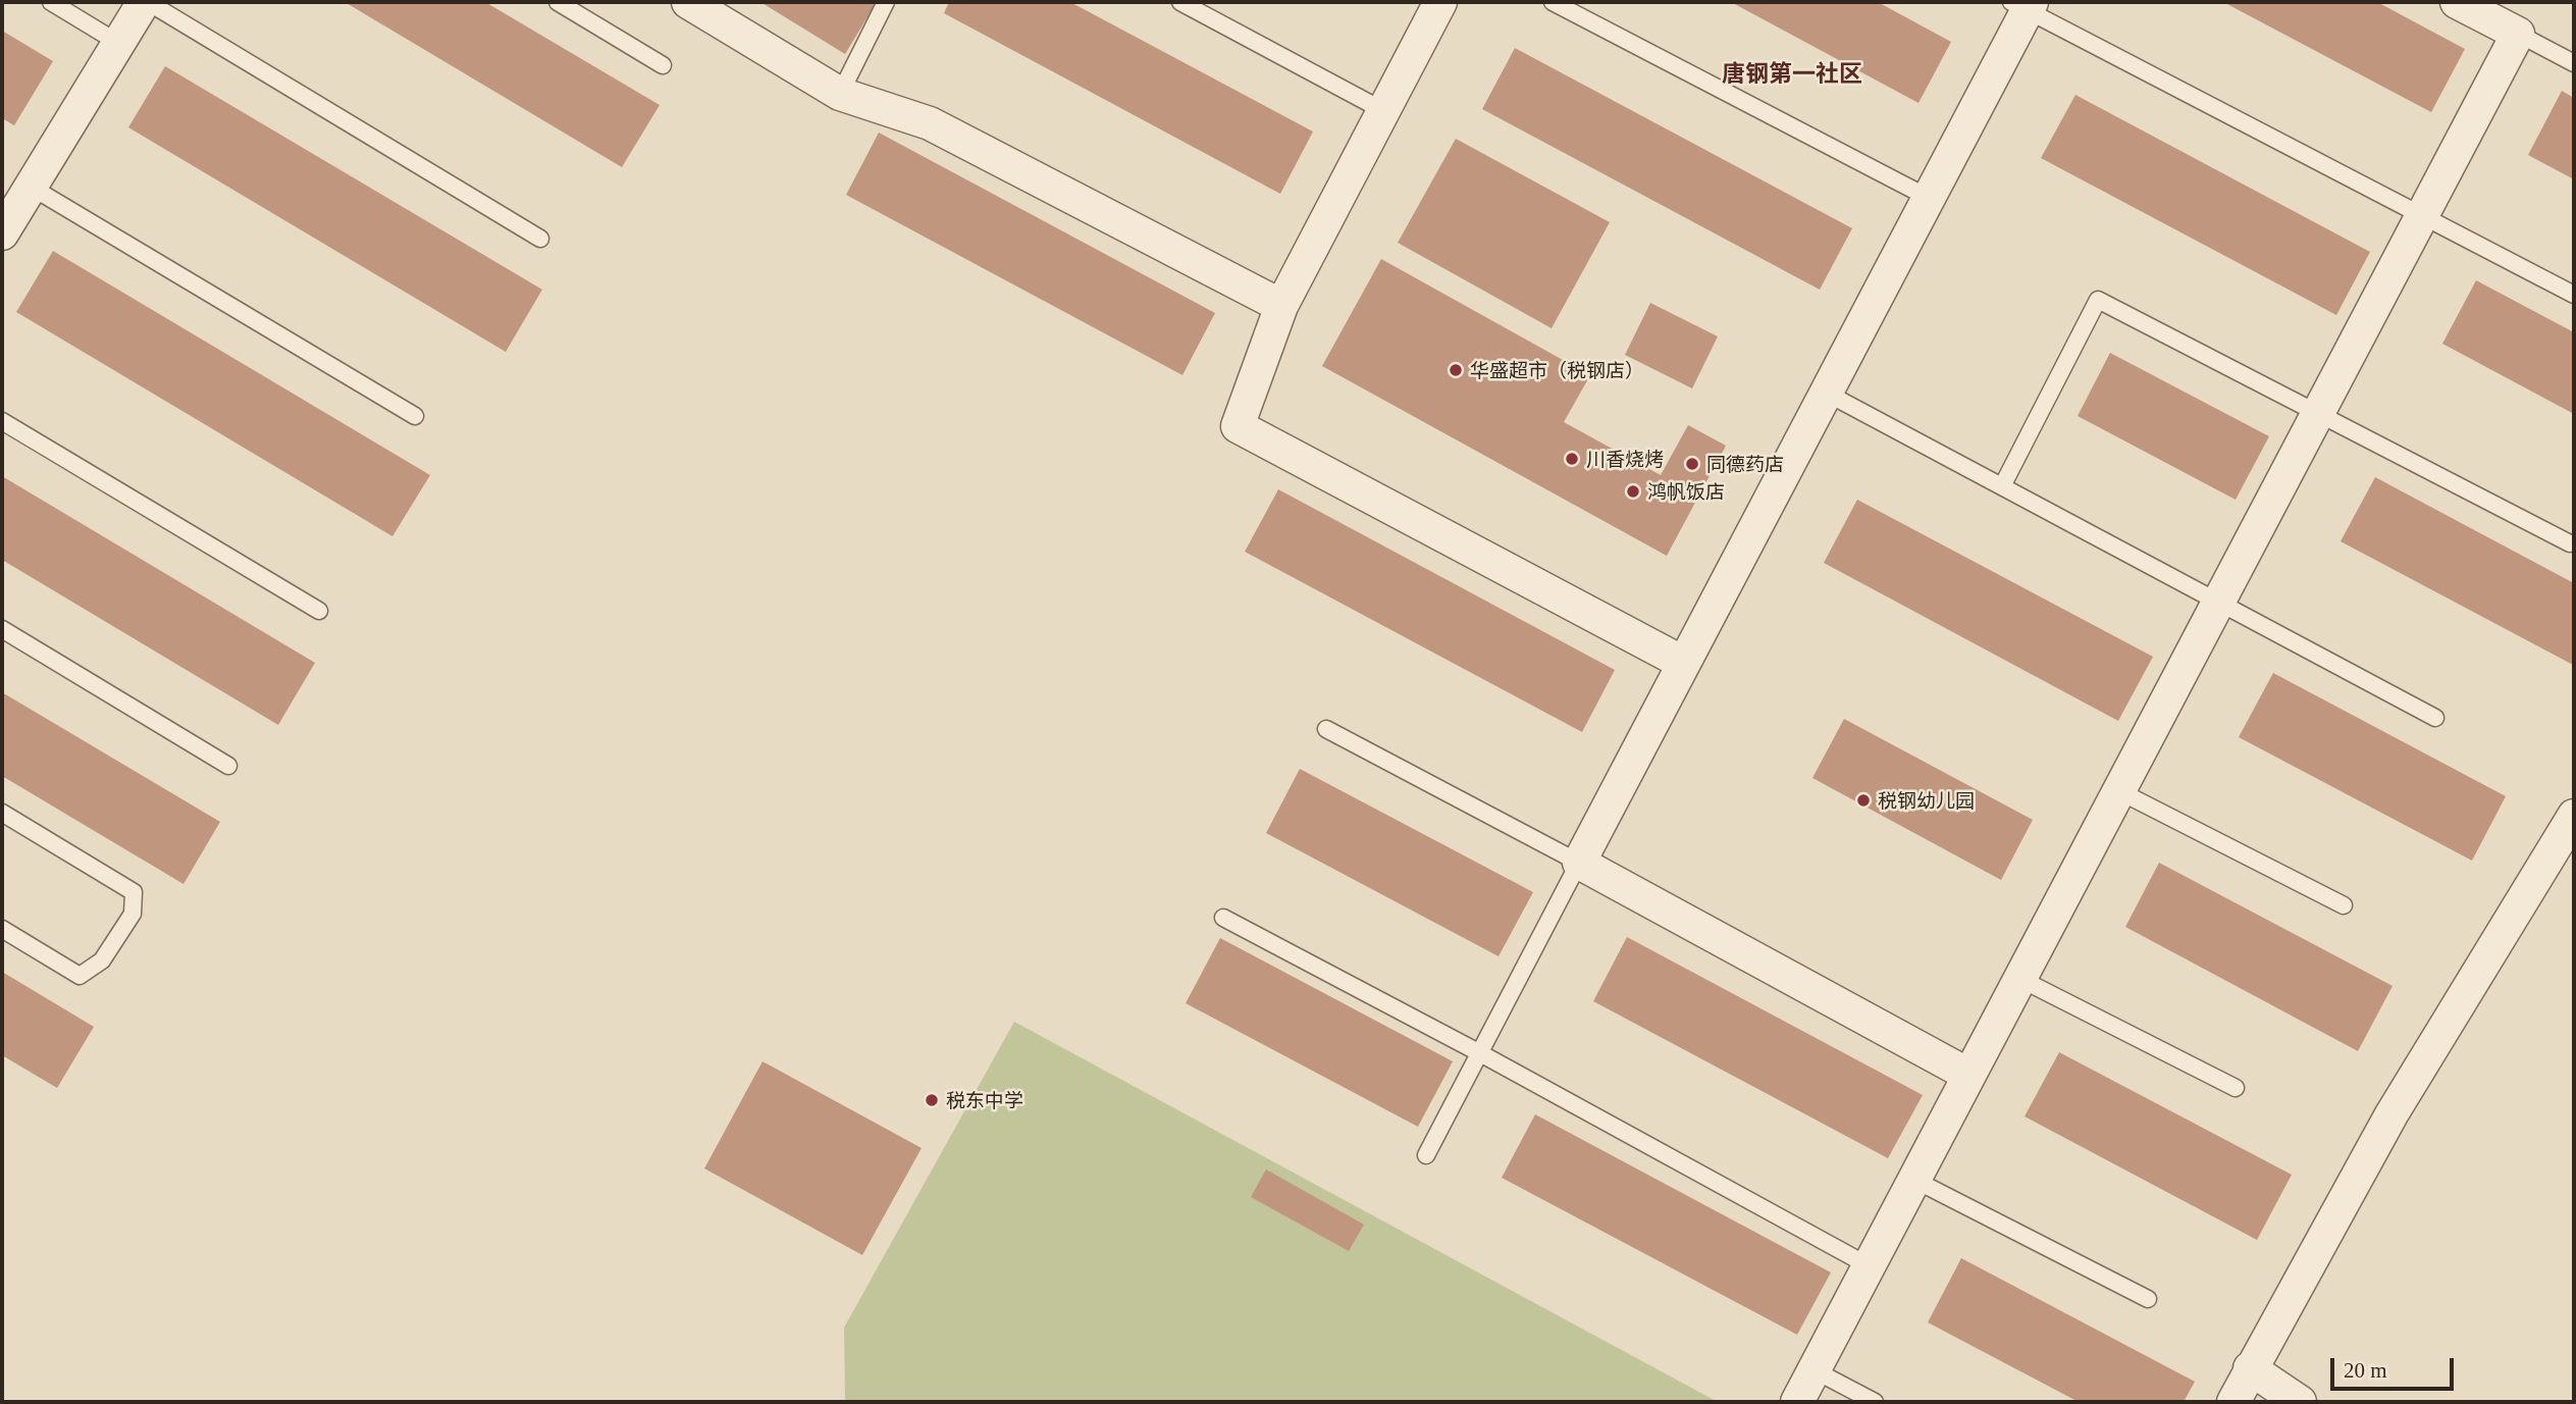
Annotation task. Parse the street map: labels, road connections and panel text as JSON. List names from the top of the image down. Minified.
{"districts":["唐钢第一社区"],"places":["华盛超市（税钢店）","川香烧烤","同德药店","鸿帆饭店","税钢幼儿园","税东中学"],"scale_bar":"20 m"}
